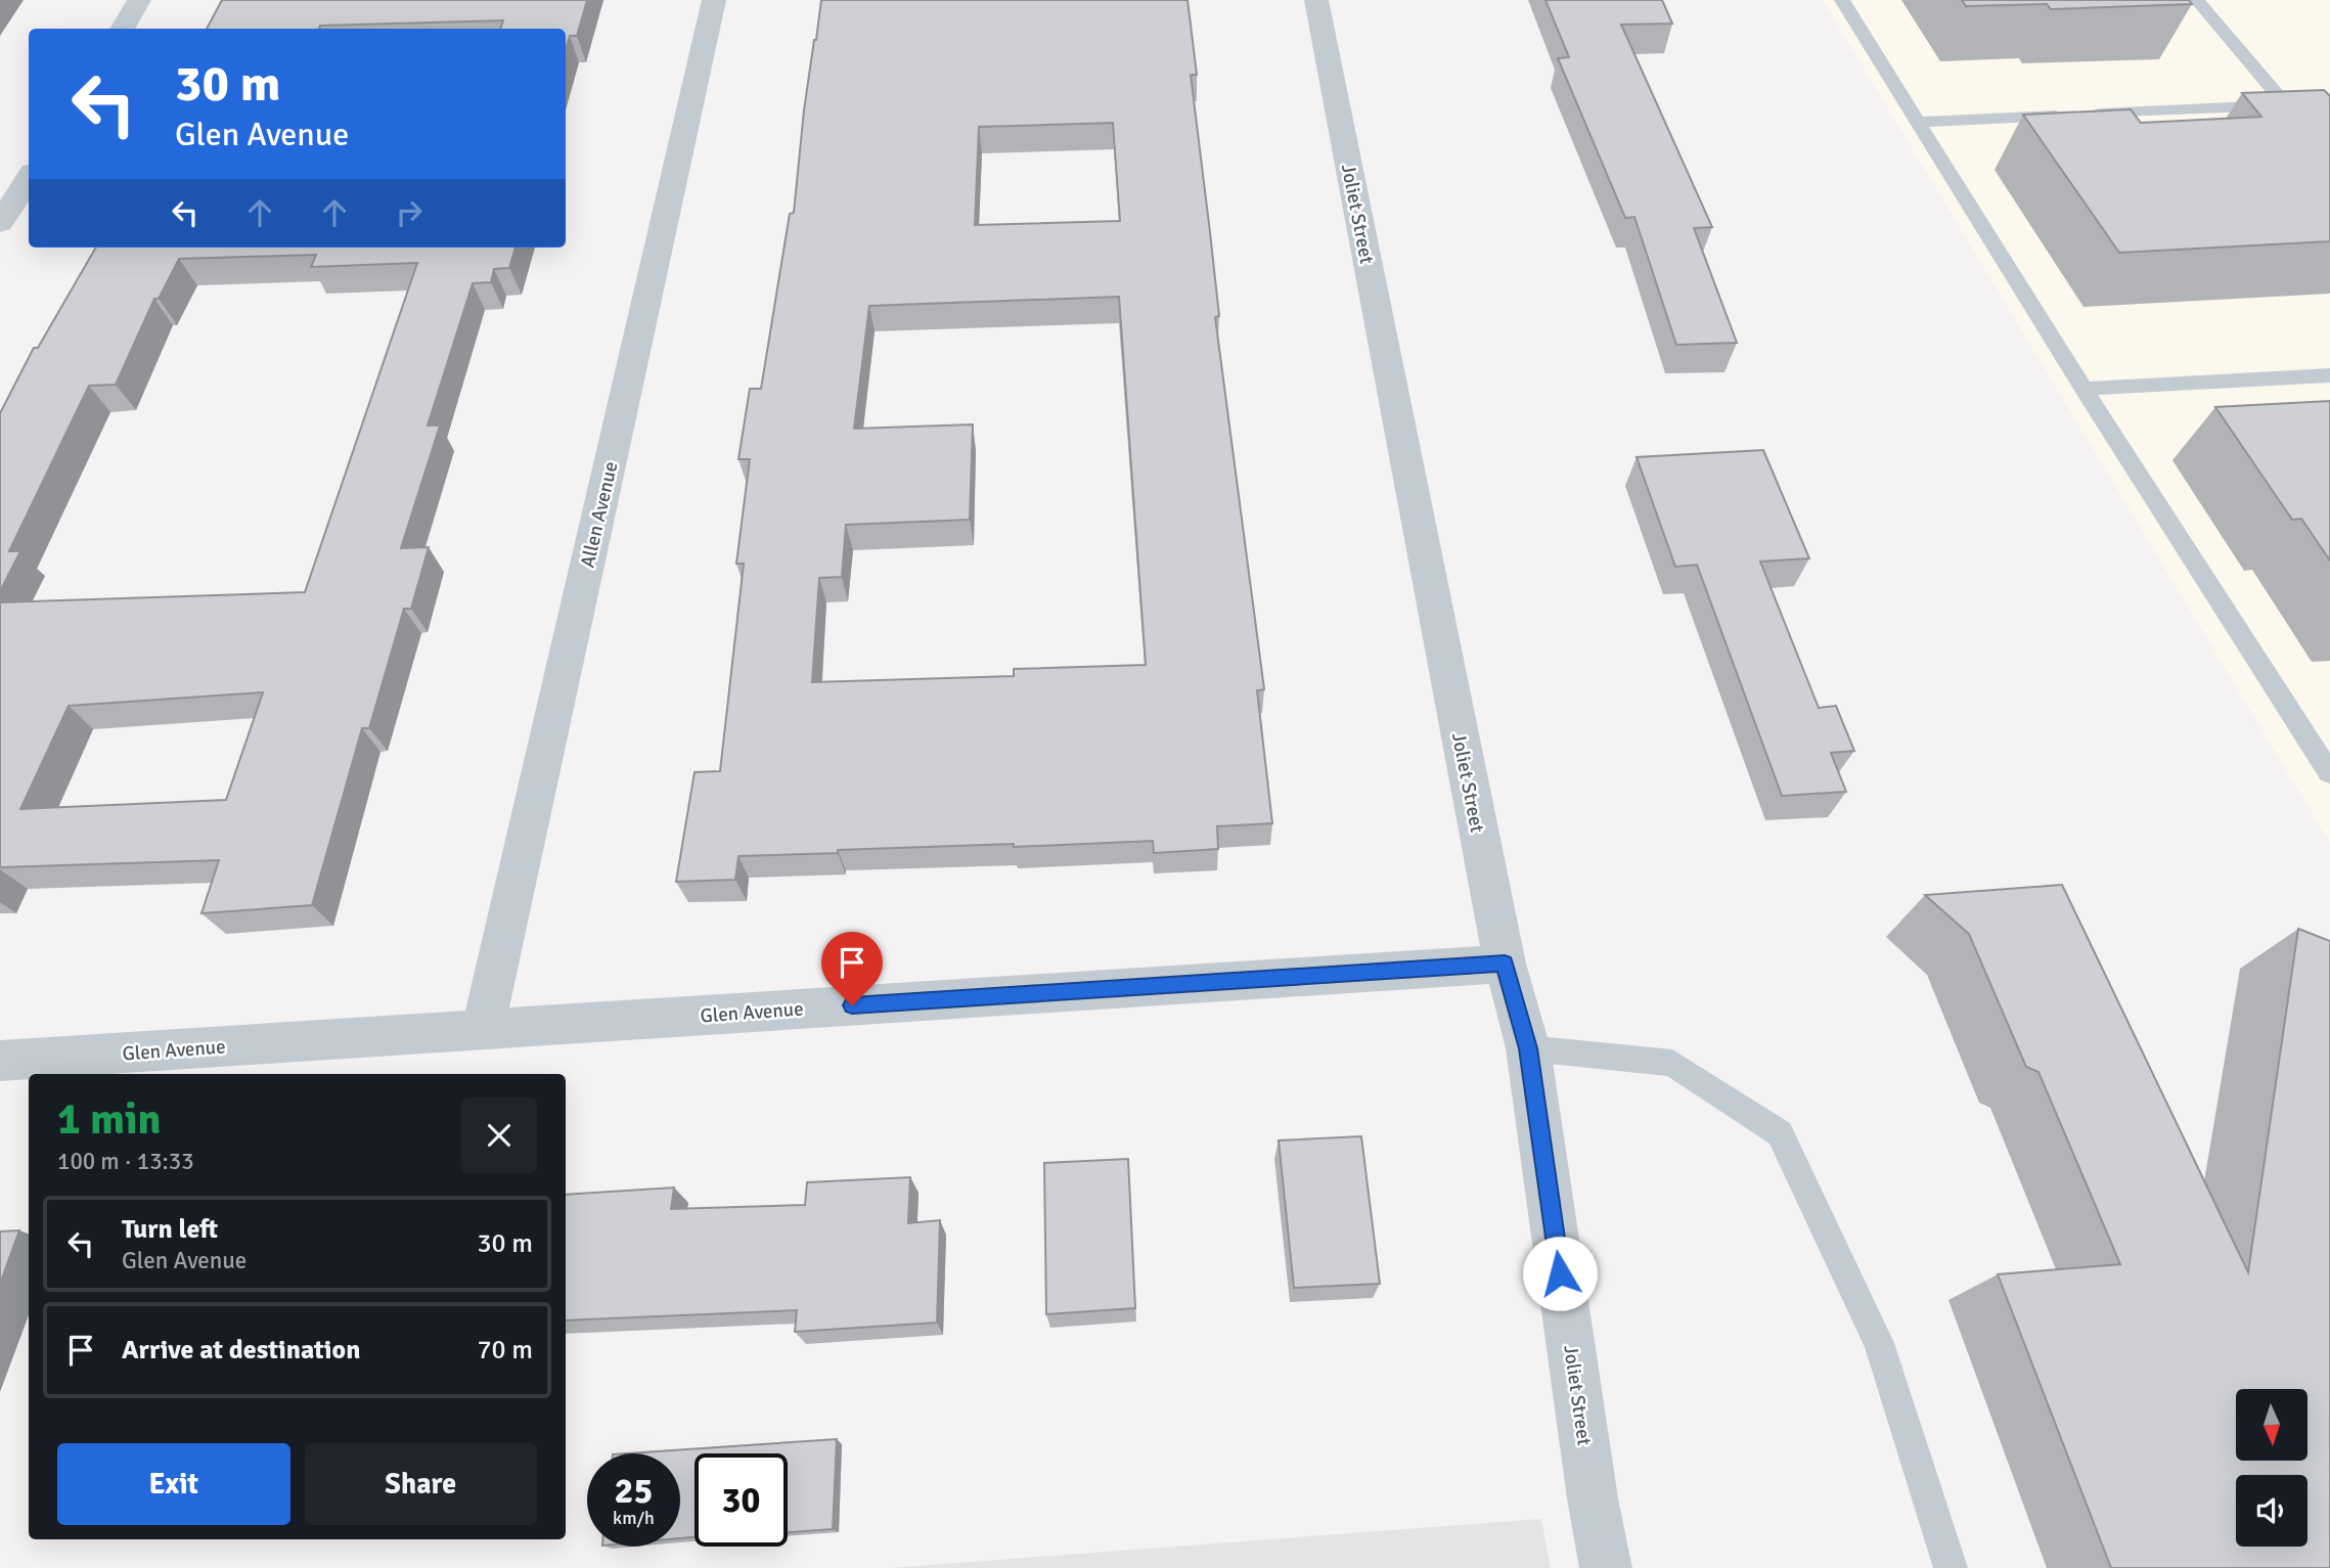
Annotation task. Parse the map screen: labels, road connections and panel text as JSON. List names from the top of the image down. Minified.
{"streets":{"street":["Joliet Street","Allen Avenue","Glen Avenue"]},"crossings":[["Joliet Street","Glen Avenue"],["Allen Avenue","Glen Avenue"]],"north":"bottom","page":{"turn":["30 m","Glen Avenue"],"heading":["1 min","100 m · 13:33"],"list":[{"name":"Turn left","note":"Glen Avenue","value":"30 m"},{"name":"Arrive at destination","value":"70 m"}],"buttons":["Exit","Share"],"speed":"25 km/h","limit":"30"}}
